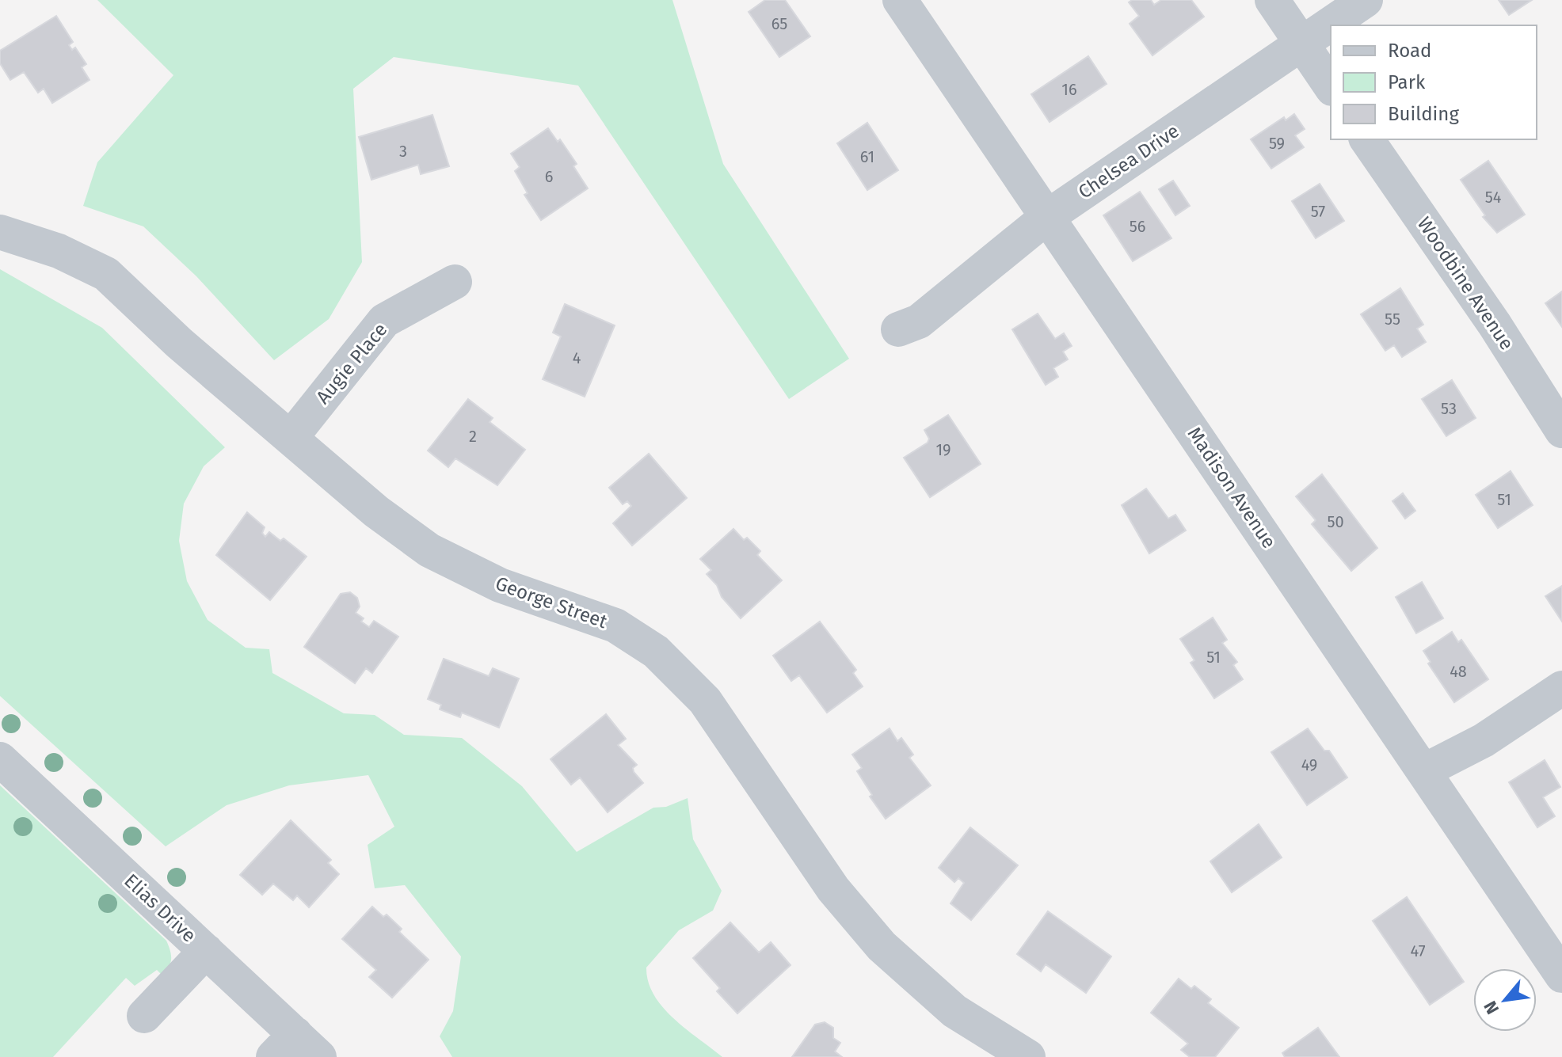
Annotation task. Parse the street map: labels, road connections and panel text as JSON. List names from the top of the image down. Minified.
{"streets":{"street":["Chelsea Drive","Woodbine Avenue","Augie Place","Madison Avenue","George Street","Elias Drive"]},"crossings":[["Chelsea Drive","Madison Avenue"],["Augie Place","George Street"]],"house_numbers":["65","16","59","3","61","6","54","57","56","55","4","53","2","19","51","50","51","48","49","47"],"legend":["Road","Park","Building"],"north":"bottom left"}
